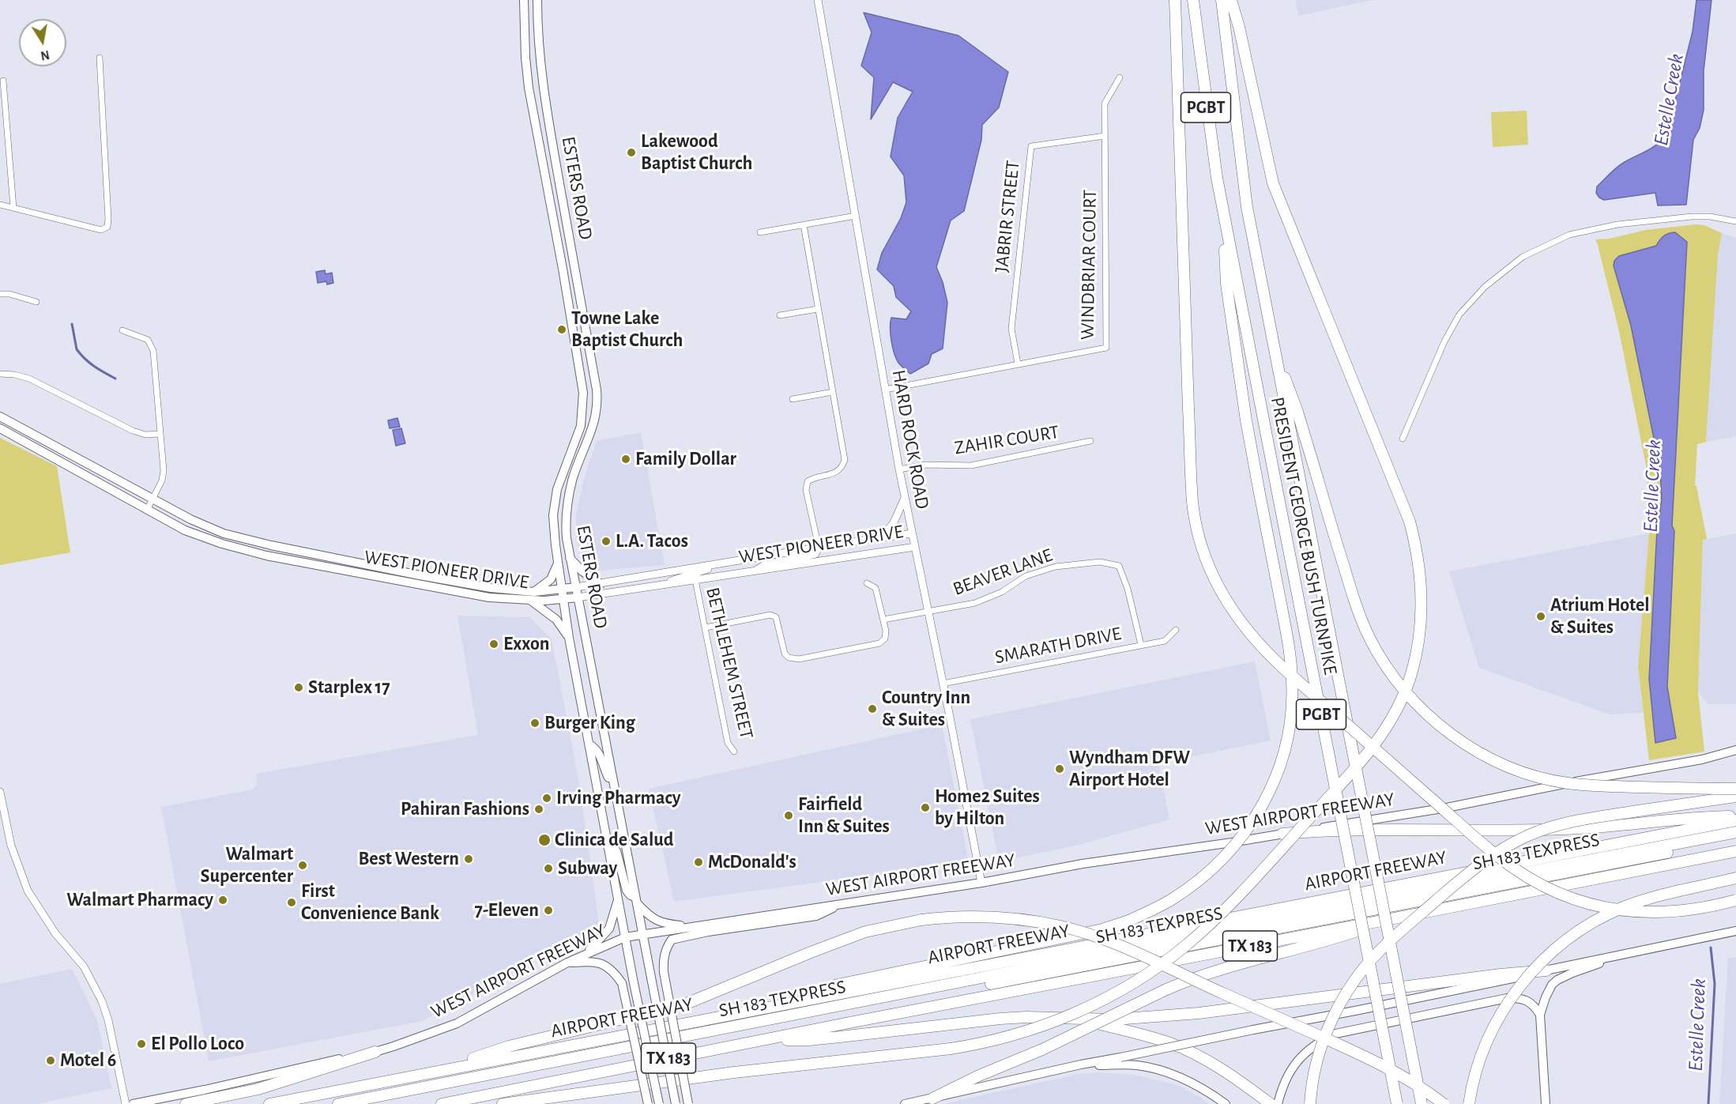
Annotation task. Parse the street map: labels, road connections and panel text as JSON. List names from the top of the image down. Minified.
{"streets":{"highway":["PGBT","PRESIDENT GEORGE BUSH TURNPIKE","SH 183 TEXPRESS","AIRPORT FREEWAY","TX 183"],"main road":["ESTERS ROAD","WEST PIONEER DRIVE","WEST AIRPORT FREEWAY"],"street":["JABRIR STREET","WINDBRIAR COURT","HARD ROCK ROAD","ZAHIR COURT","BEAVER LANE","SMARATH DRIVE","BETHLEHEM STREET"]},"crossings":[["ESTERS ROAD","WEST PIONEER DRIVE"],["ESTERS ROAD","WEST AIRPORT FREEWAY"],["JABRIR STREET","WINDBRIAR COURT"],["WINDBRIAR COURT","HARD ROCK ROAD"],["HARD ROCK ROAD","ZAHIR COURT"],["HARD ROCK ROAD","WEST PIONEER DRIVE"],["HARD ROCK ROAD","BEAVER LANE"],["HARD ROCK ROAD","SMARATH DRIVE"],["HARD ROCK ROAD","WEST AIRPORT FREEWAY"],["WEST PIONEER DRIVE","BETHLEHEM STREET"],["BEAVER LANE","SMARATH DRIVE"]],"water":["Estelle Creek"],"places":["Lakewood Baptist Church","Towne Lake Baptist Church","Family Dollar","L.A. Tacos","Atrium Hotel & Suites","Exxon","Starplex 17","Country Inn & Suites","Burger King","Wyndham DFW Airport Hotel","Irving Pharmacy","Home2 Suites by Hilton","Pahiran Fashions","Fairfield Inn & Suites","Clinica de Salud","Best Western","McDonald's","Walmart Supercenter","Subway","Walmart Pharmacy","First Convenience Bank","7-Eleven","El Pollo Loco","Motel 6"],"north":"bottom"}
